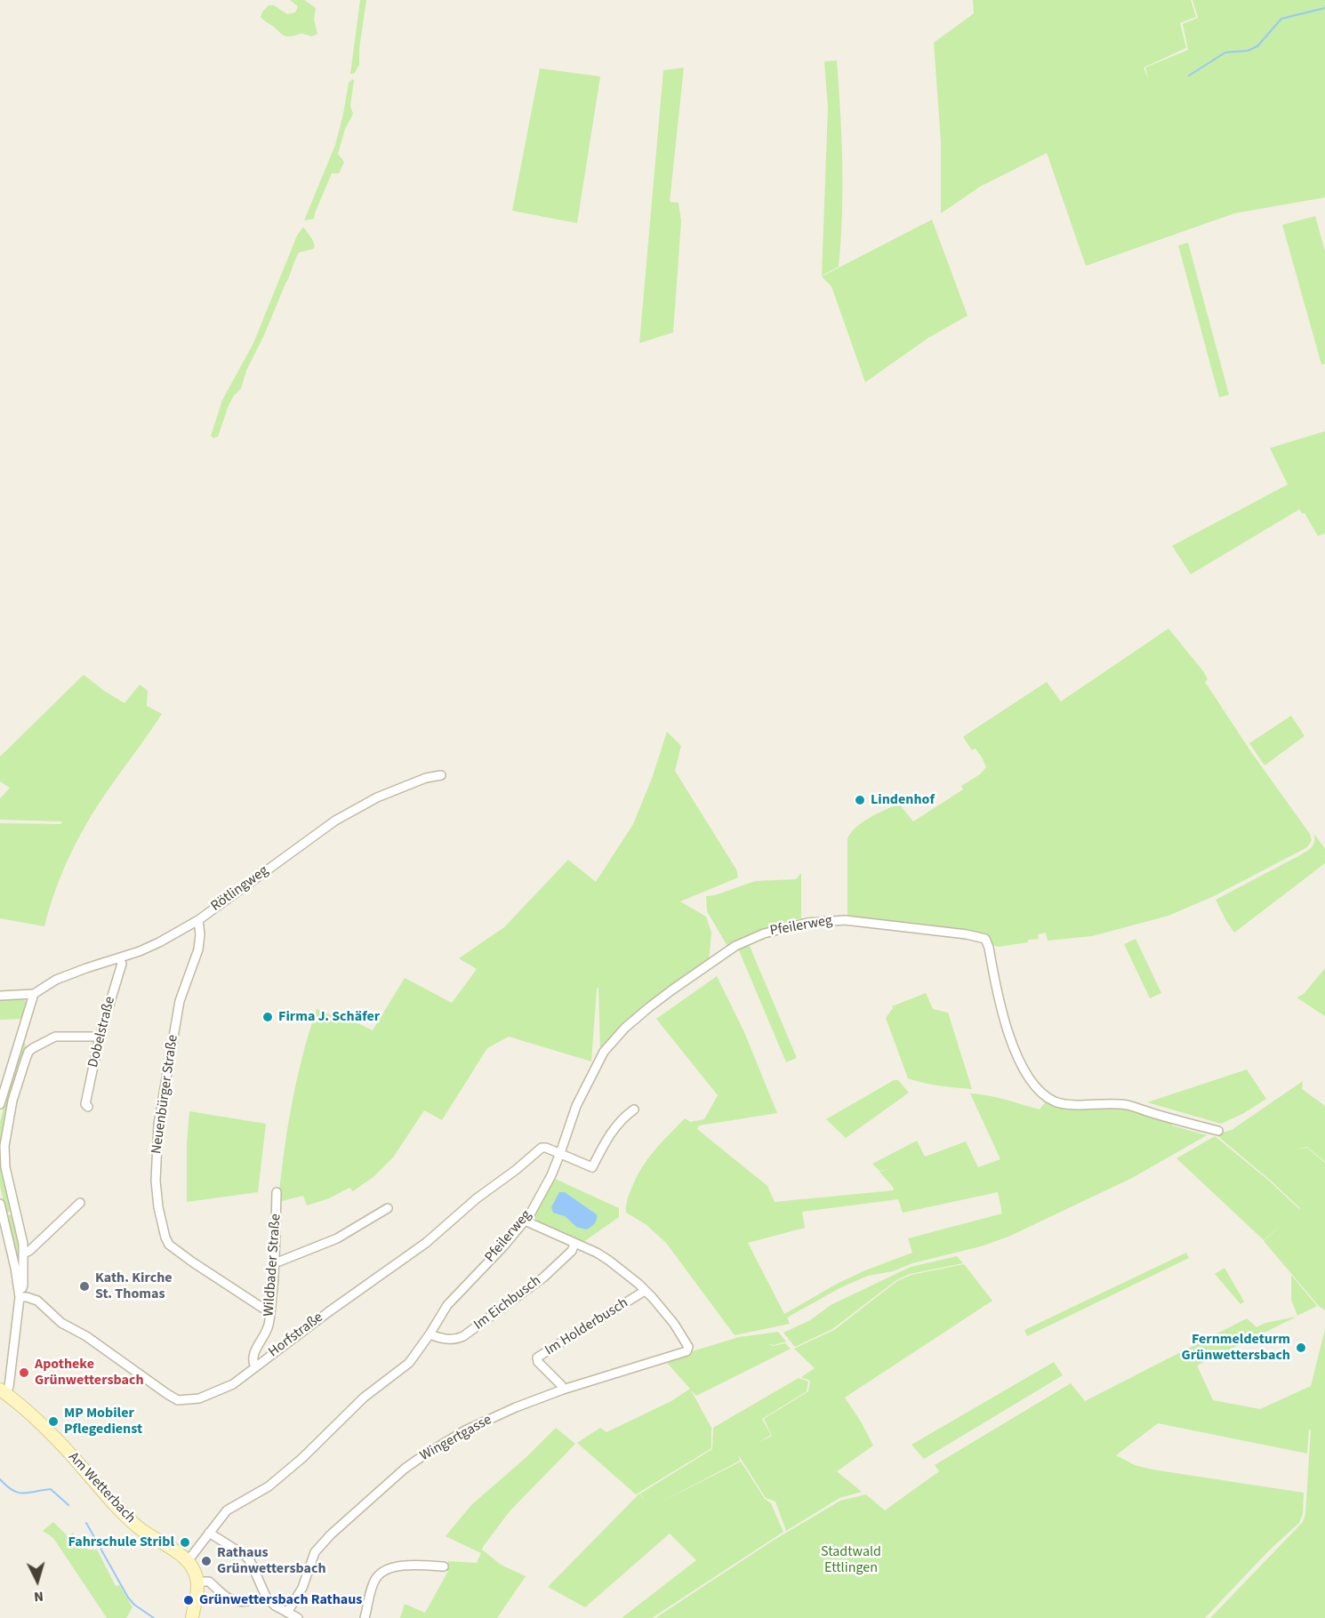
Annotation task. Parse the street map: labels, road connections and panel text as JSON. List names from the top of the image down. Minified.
{"streets":{"main road":["Am Wetterbach"],"street":["Rötlingweg","Pfeilerweg","Dobelstraße","Neuenbürger Straße","Wildbader Straße","Im Eichbusch","Im Holderbusch","Horfstraße","Wingertgasse"]},"crossings":[["Rötlingweg","Dobelstraße"],["Rötlingweg","Neuenbürger Straße"],["Pfeilerweg","Im Eichbusch"],["Pfeilerweg","Horfstraße"],["Pfeilerweg","Am Wetterbach"],["Neuenbürger Straße","Wildbader Straße"],["Wildbader Straße","Horfstraße"],["Im Holderbusch","Wingertgasse"]],"parks":["Stadtwald Ettlingen"],"places":["Lindenhof","Firma J. Schäfer","Kath. Kirche St. Thomas","Fernmeldeturm Grünwettersbach","Apotheke Grünwettersbach","MP Mobiler Pflegedienst","Fahrschule Stribl","Rathaus Grünwettersbach","Grünwettersbach Rathaus"],"north":"bottom"}
